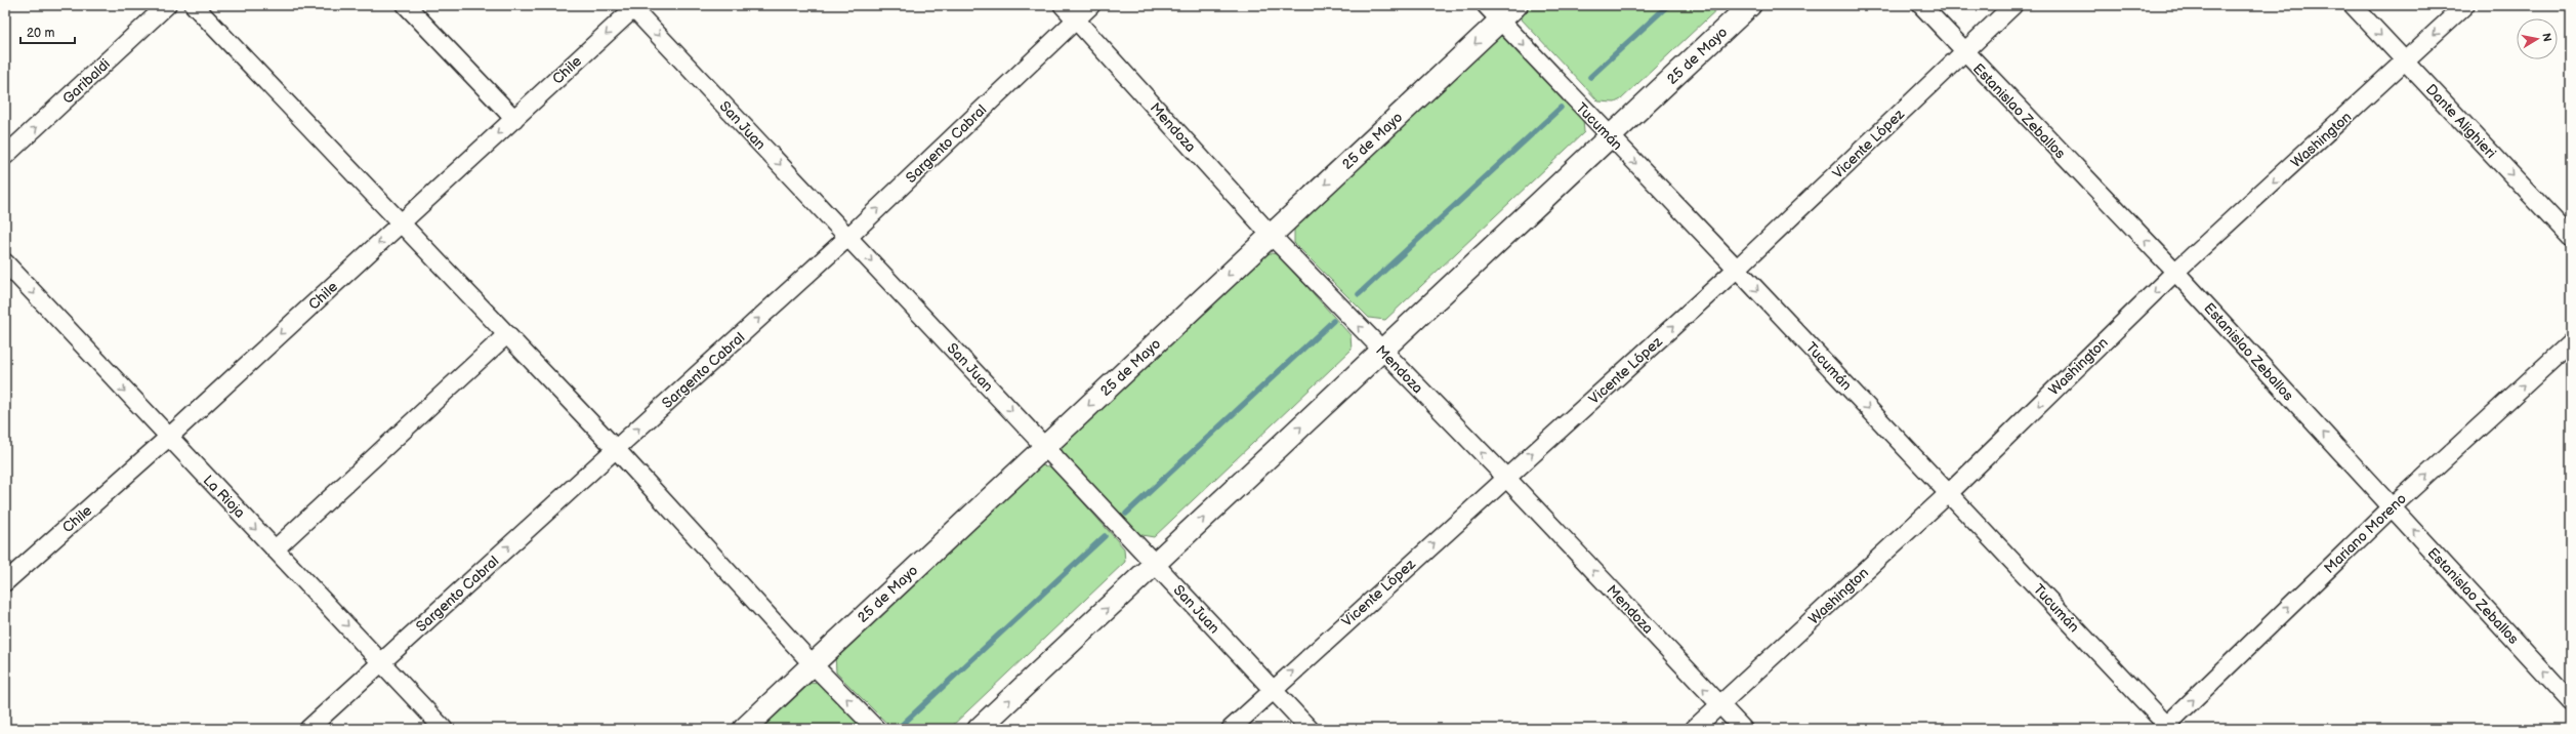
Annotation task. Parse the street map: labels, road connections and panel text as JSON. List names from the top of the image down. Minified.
{"streets":{"street":["25 de Mayo","Chile","Garibaldi","Estanislao Zeballos","Dante Alighieri","San Juan","Tucumán","Mendoza","Washington","Sargento Cabral","Vicente López","La Rioja","Mariano Moreno"]},"crossings":[["25 de Mayo","San Juan"],["25 de Mayo","Tucumán"],["25 de Mayo","Mendoza"],["Chile","San Juan"],["Chile","La Rioja"],["Estanislao Zeballos","Washington"],["Estanislao Zeballos","Vicente López"],["Estanislao Zeballos","Mariano Moreno"],["Dante Alighieri","Washington"],["San Juan","Sargento Cabral"],["San Juan","Vicente López"],["Tucumán","Washington"],["Tucumán","Vicente López"],["Tucumán","Mariano Moreno"],["Mendoza","Washington"],["Mendoza","Sargento Cabral"],["Mendoza","Vicente López"],["Sargento Cabral","La Rioja"]],"one_way":["Garibaldi","Estanislao Zeballos","Dante Alighieri","San Juan","Tucumán","Mendoza","Washington","Sargento Cabral","Vicente López","La Rioja","Mariano Moreno"],"scale_bar":"20 m","north":"right"}
